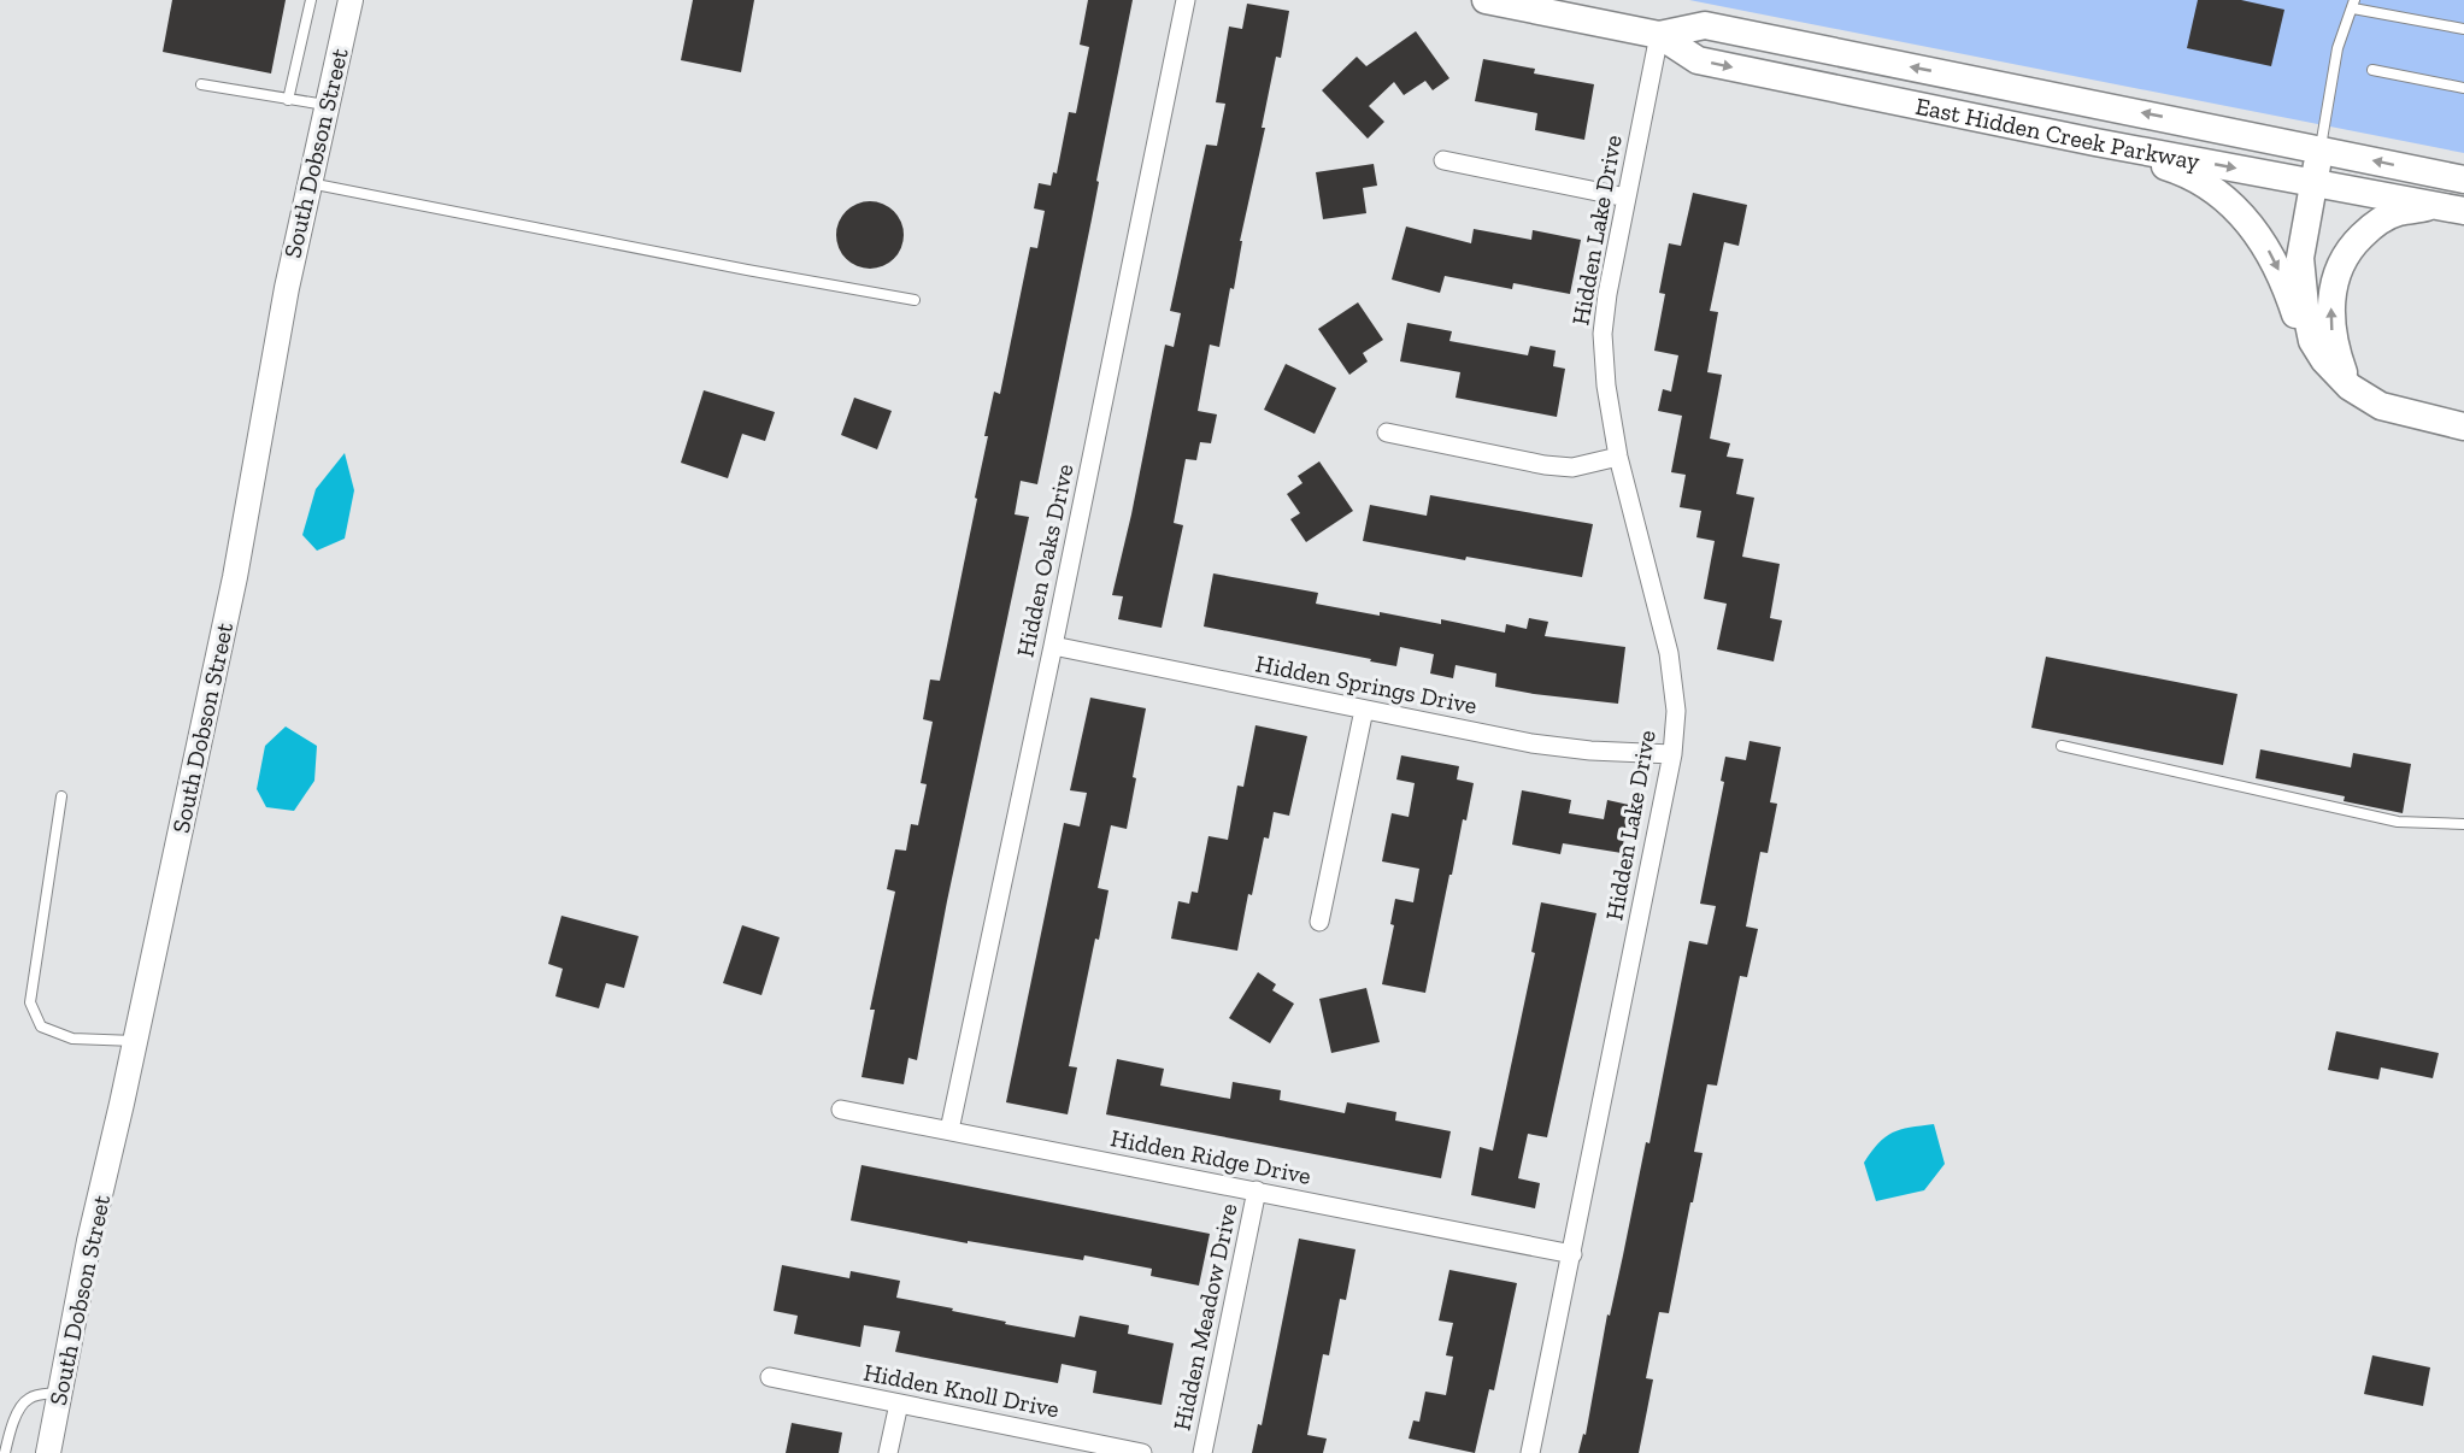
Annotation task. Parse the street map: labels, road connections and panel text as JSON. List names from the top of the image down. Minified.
{"streets":{"main road":["East Hidden Creek Parkway"],"street":["South Dobson Street","Hidden Lake Drive","Hidden Oaks Drive","Hidden Springs Drive","Hidden Ridge Drive","Hidden Meadow Drive","Hidden Knoll Drive"]},"crossings":[["East Hidden Creek Parkway","Hidden Lake Drive"],["Hidden Lake Drive","Hidden Springs Drive"],["Hidden Lake Drive","Hidden Ridge Drive"],["Hidden Oaks Drive","Hidden Springs Drive"],["Hidden Oaks Drive","Hidden Ridge Drive"],["Hidden Ridge Drive","Hidden Meadow Drive"]]}
